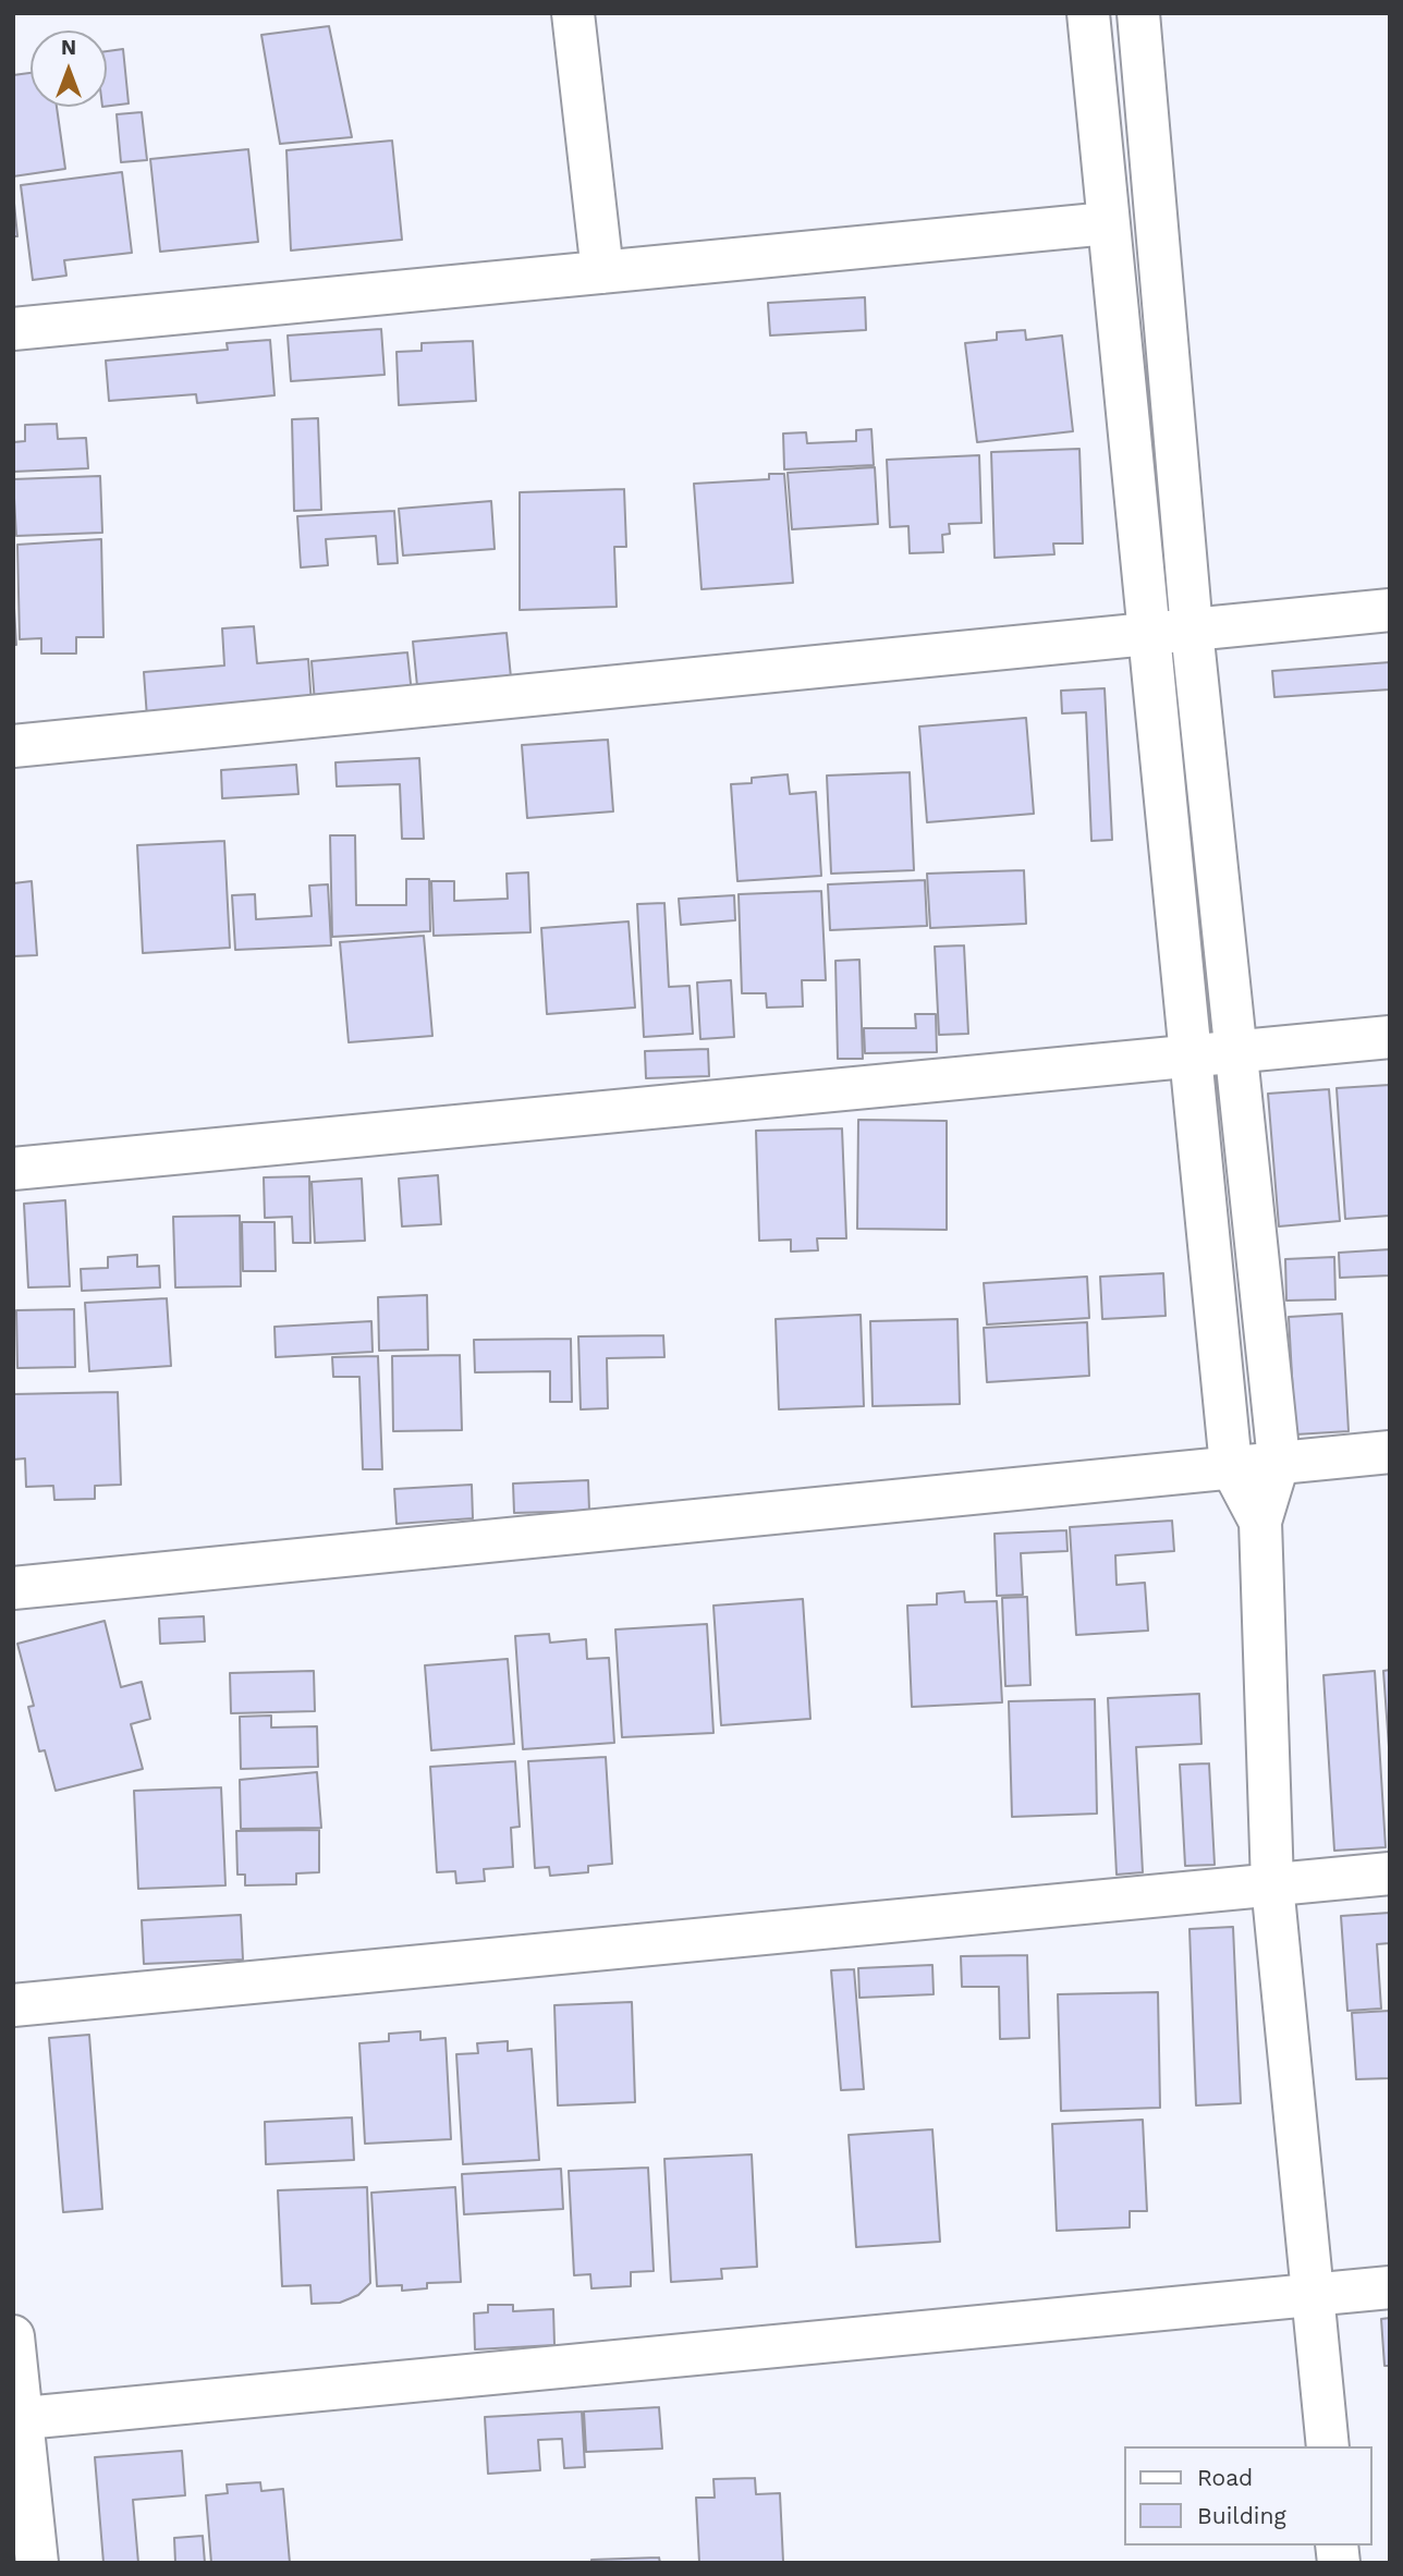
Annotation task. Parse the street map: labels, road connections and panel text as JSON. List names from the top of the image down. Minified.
{"legend":["Road","Building"],"north":"top"}
